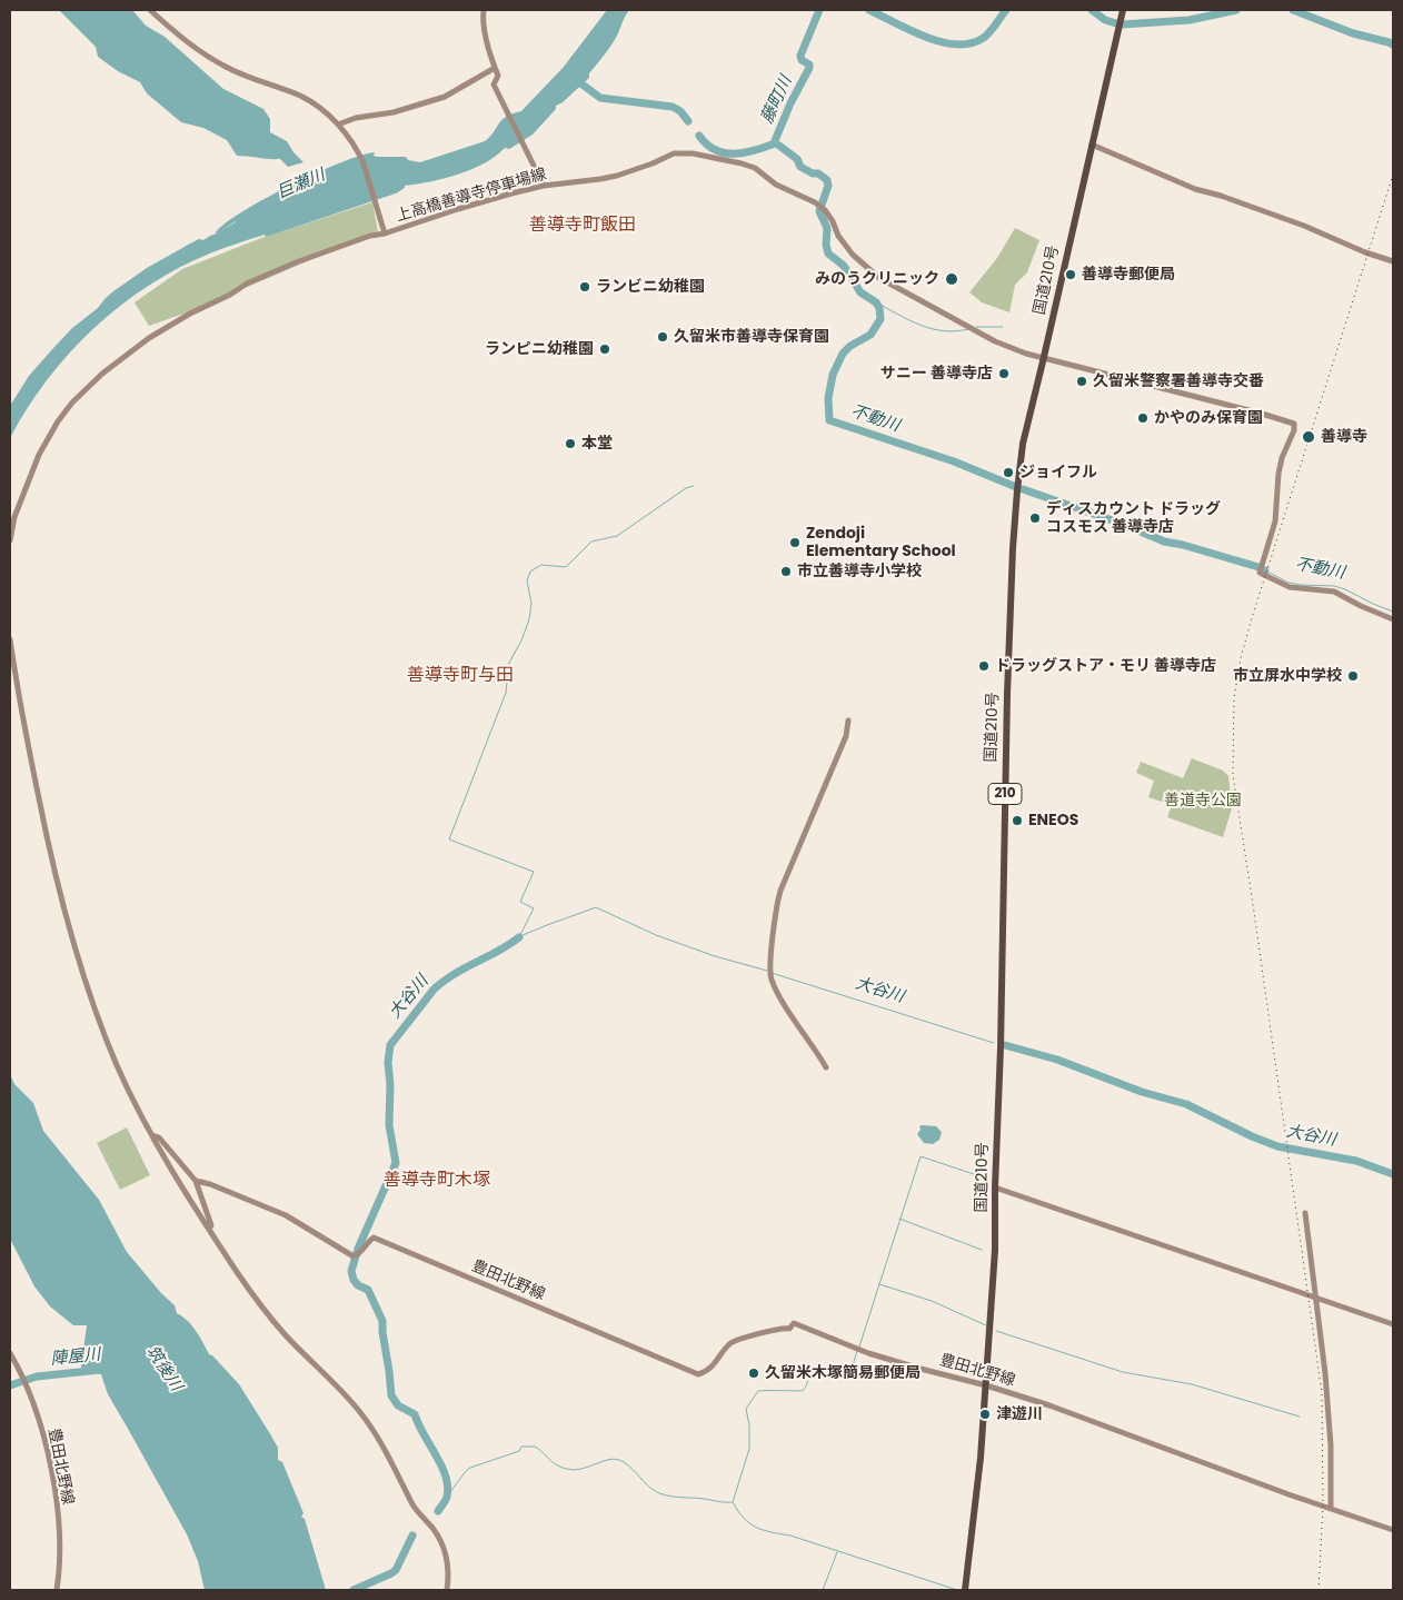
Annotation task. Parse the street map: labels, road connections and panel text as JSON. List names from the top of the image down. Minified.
{"streets":{"highway":["国道210号","210"],"main road":["上高橋善導寺停車場線","豊田北野線"]},"crossings":[["上高橋善導寺停車場線","国道210号"],["国道210号","豊田北野線"]],"districts":["善導寺町飯田","善導寺町与田","善導寺町木塚"],"water":["藤町川","巨瀬川","不動川","大谷川","陣屋川","筑後川"],"parks":["善道寺公園"],"places":["善導寺郵便局","みのうクリニック","ランビニ幼稚園","久留米市善導寺保育園","ランピニ幼稚園","サニー 善導寺店","久留米警察署善導寺交番","かやのみ保育園","善導寺","本堂","ジョイフル","ディスカウント ドラッグ コスモス 善導寺店","Zendoji Elementary School","市立善導寺小学校","ドラッグストア・モリ 善導寺店","市立屏水中学校","ENEOS","久留米木塚簡易郵便局","津遊川"]}
